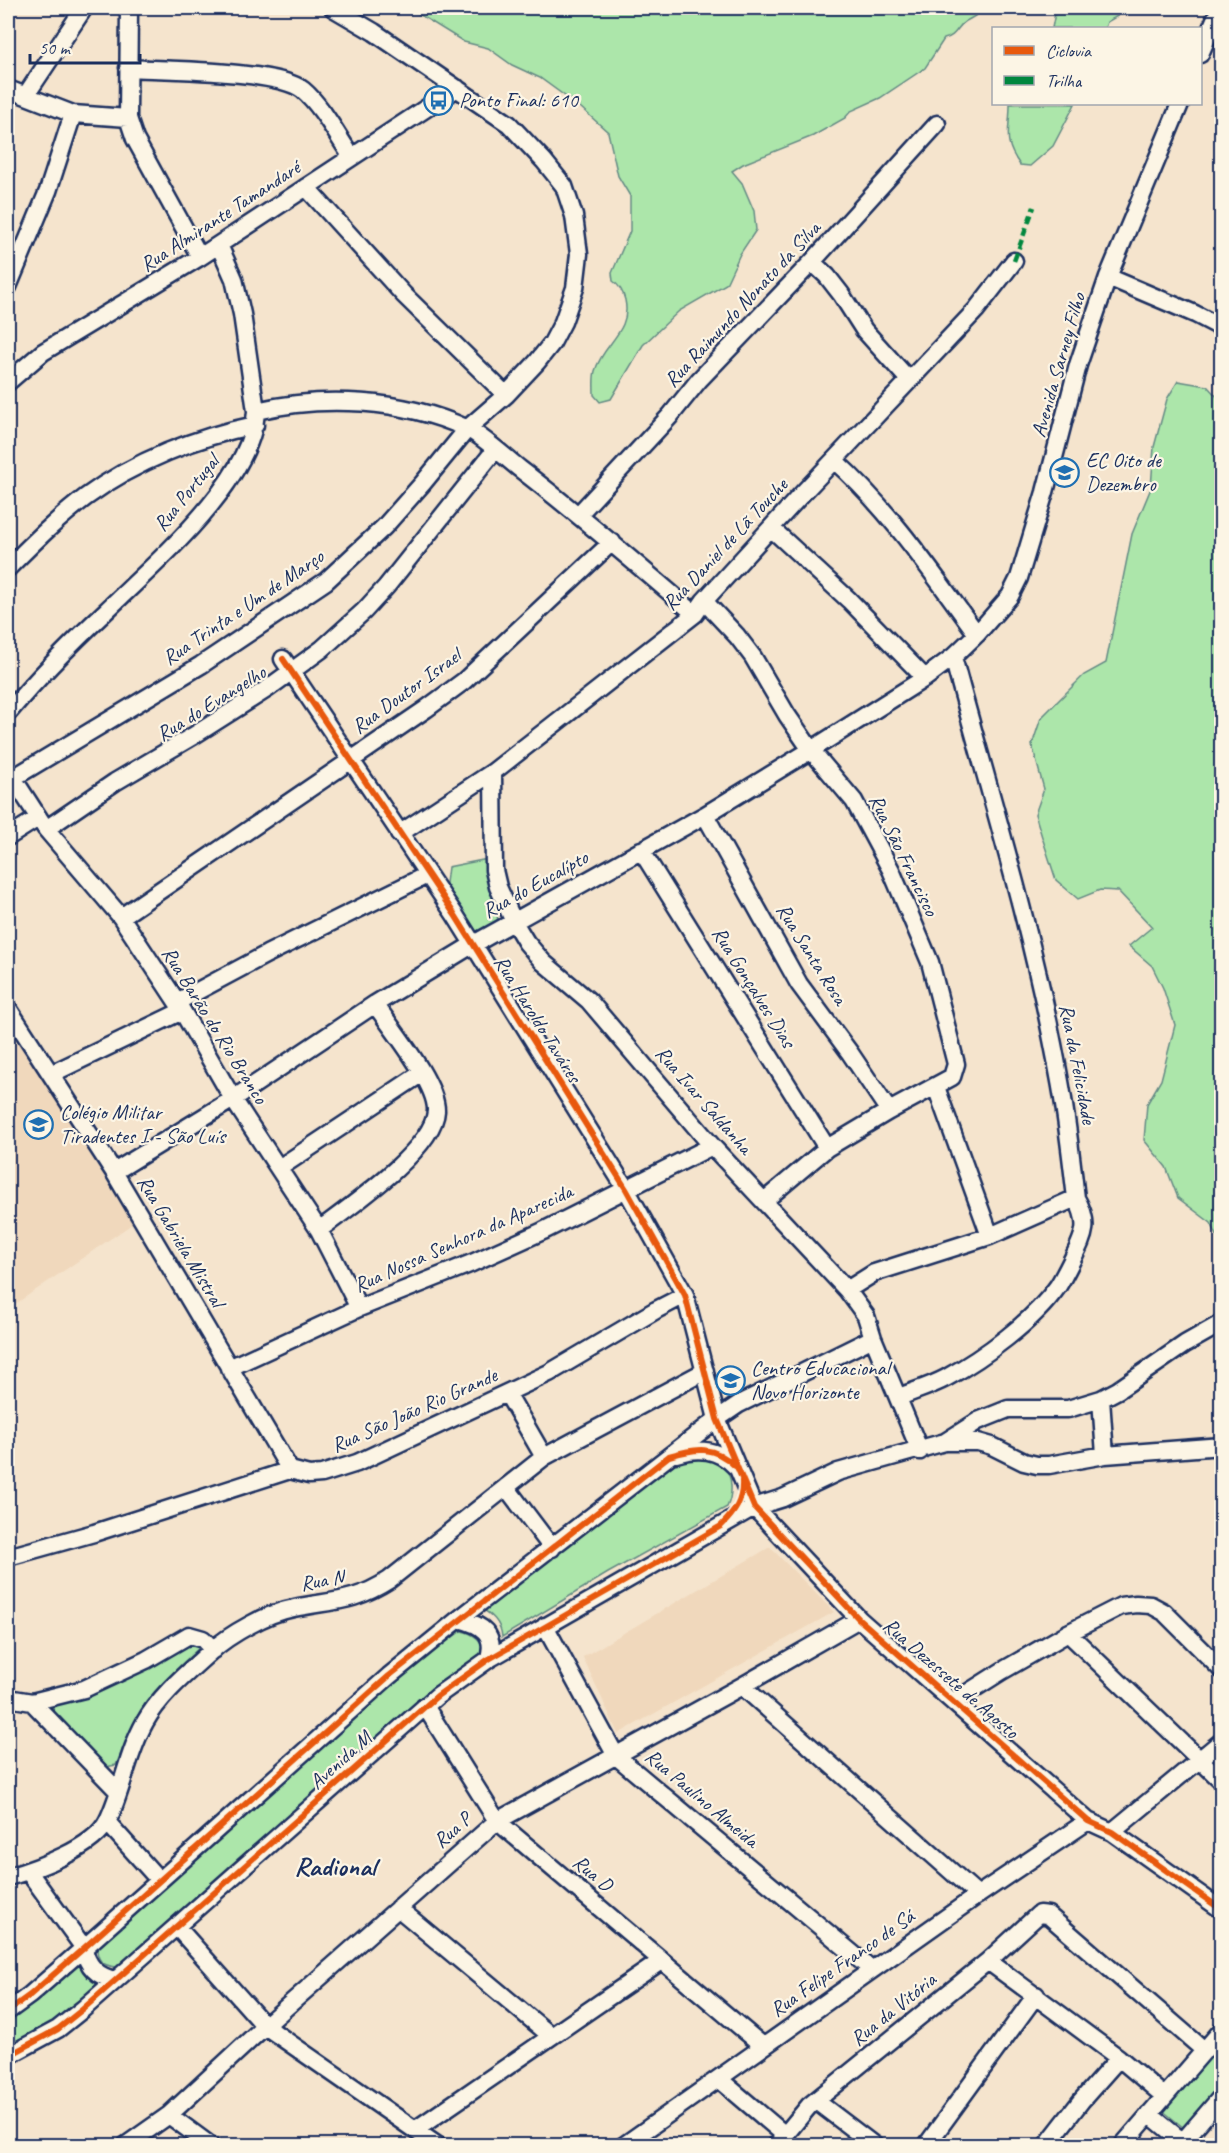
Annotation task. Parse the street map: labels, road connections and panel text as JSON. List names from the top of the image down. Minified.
{"streets":{"street":["Rua Almirante Tamandaré","Rua Raimundo Nonato da Silva","Avenida Sarney Filho","Rua Portugal","Rua Daniel de Lã Touche","Rua Trinta e Um de Março","Rua Doutor Israel","Rua do Evangelho","Rua São Francisco","Rua do Eucalípto","Rua Santa Rosa","Rua Gonçalves Dias","Rua Haroldo Taváres","Rua Barão do Rio Branco","Rua da Felicidade","Rua Ivar Saldanha","Rua Nossa Senhora da Aparecida","Rua Gabriela Mistral","Rua São João Rio Grande","Rua N","Rua Dezessete de Agosto","Avenida M","Rua Paulino Almeida","Rua P","Rua D","Rua Felipe Franco de Sá","Rua da Vitória"]},"crossings":[["Rua Almirante Tamandaré","Rua Trinta e Um de Março"],["Rua Raimundo Nonato da Silva","Rua São Francisco"],["Avenida Sarney Filho","Rua do Eucalípto"],["Rua Daniel de Lã Touche","Rua São Francisco"],["Rua Daniel de Lã Touche","Rua Haroldo Taváres"],["Rua Daniel de Lã Touche","Rua Ivar Saldanha"],["Rua Trinta e Um de Março","Rua São Francisco"],["Rua Trinta e Um de Março","Rua Barão do Rio Branco"],["Rua Doutor Israel","Rua São Francisco"],["Rua Doutor Israel","Rua Haroldo Taváres"],["Rua Doutor Israel","Rua Barão do Rio Branco"],["Rua do Evangelho","Rua São Francisco"],["Rua do Evangelho","Rua Haroldo Taváres"],["Rua do Evangelho","Rua Barão do Rio Branco"],["Rua São Francisco","Rua do Eucalípto"],["Rua do Eucalípto","Rua Santa Rosa"],["Rua do Eucalípto","Rua Gonçalves Dias"],["Rua do Eucalípto","Rua Haroldo Taváres"],["Rua do Eucalípto","Rua Barão do Rio Branco"],["Rua do Eucalípto","Rua da Felicidade"],["Rua do Eucalípto","Rua Ivar Saldanha"],["Rua do Eucalípto","Rua Gabriela Mistral"],["Rua Haroldo Taváres","Rua Nossa Senhora da Aparecida"],["Rua Haroldo Taváres","Rua São João Rio Grande"],["Rua Haroldo Taváres","Rua N"],["Rua Haroldo Taváres","Rua Dezessete de Agosto"],["Rua Haroldo Taváres","Avenida M"],["Rua Barão do Rio Branco","Rua Nossa Senhora da Aparecida"],["Rua da Felicidade","Rua Ivar Saldanha"],["Rua Ivar Saldanha","Rua Nossa Senhora da Aparecida"],["Rua Ivar Saldanha","Avenida M"],["Rua Nossa Senhora da Aparecida","Rua Gabriela Mistral"],["Rua Gabriela Mistral","Rua São João Rio Grande"],["Rua Dezessete de Agosto","Avenida M"],["Rua Dezessete de Agosto","Rua P"],["Rua Dezessete de Agosto","Rua Felipe Franco de Sá"],["Avenida M","Rua Paulino Almeida"],["Avenida M","Rua D"],["Rua Paulino Almeida","Rua P"],["Rua Paulino Almeida","Rua Felipe Franco de Sá"],["Rua P","Rua D"],["Rua D","Rua Felipe Franco de Sá"]],"districts":["Radional"],"places":{"bus stop":["Ponto Final: 610"],"school or university":["EC Oito de Dezembro","Colégio Militar Tiradentes I - São Luís","Centro Educacional Novo Horizonte"]},"legend":["Ciclovia","Trilha"],"scale_bar":"50 m"}
